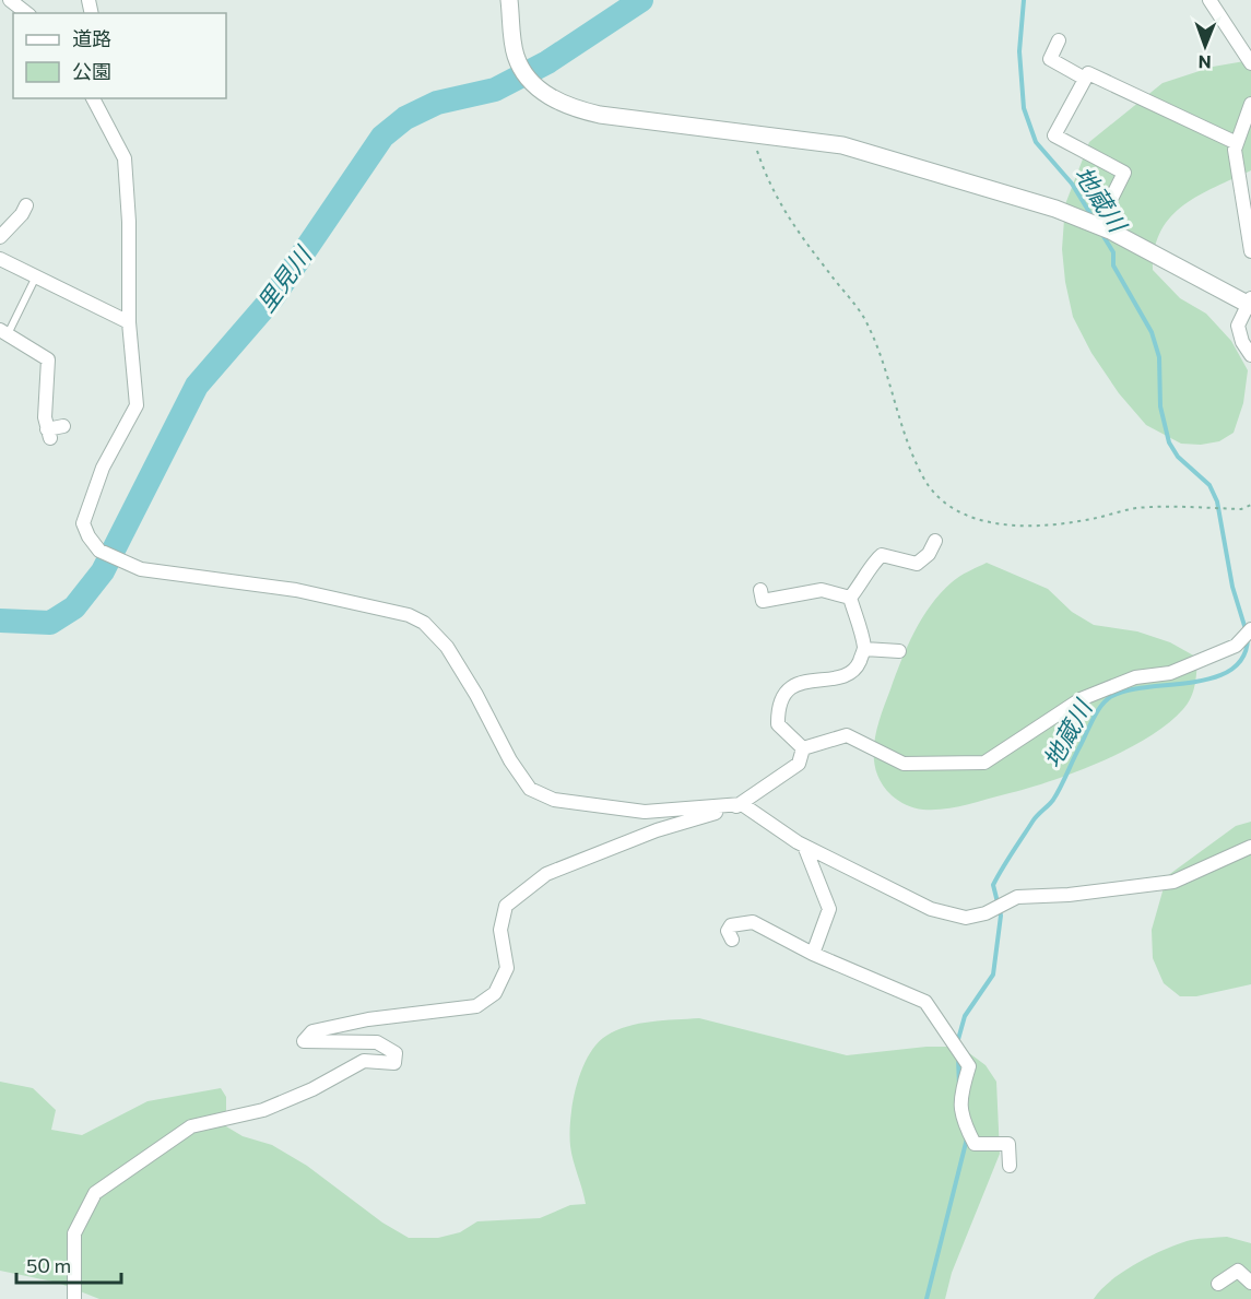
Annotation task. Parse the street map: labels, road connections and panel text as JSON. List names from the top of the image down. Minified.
{"water":["地蔵川","里見川"],"legend":["道路","公園"],"scale_bar":"50 m","north":"bottom"}
